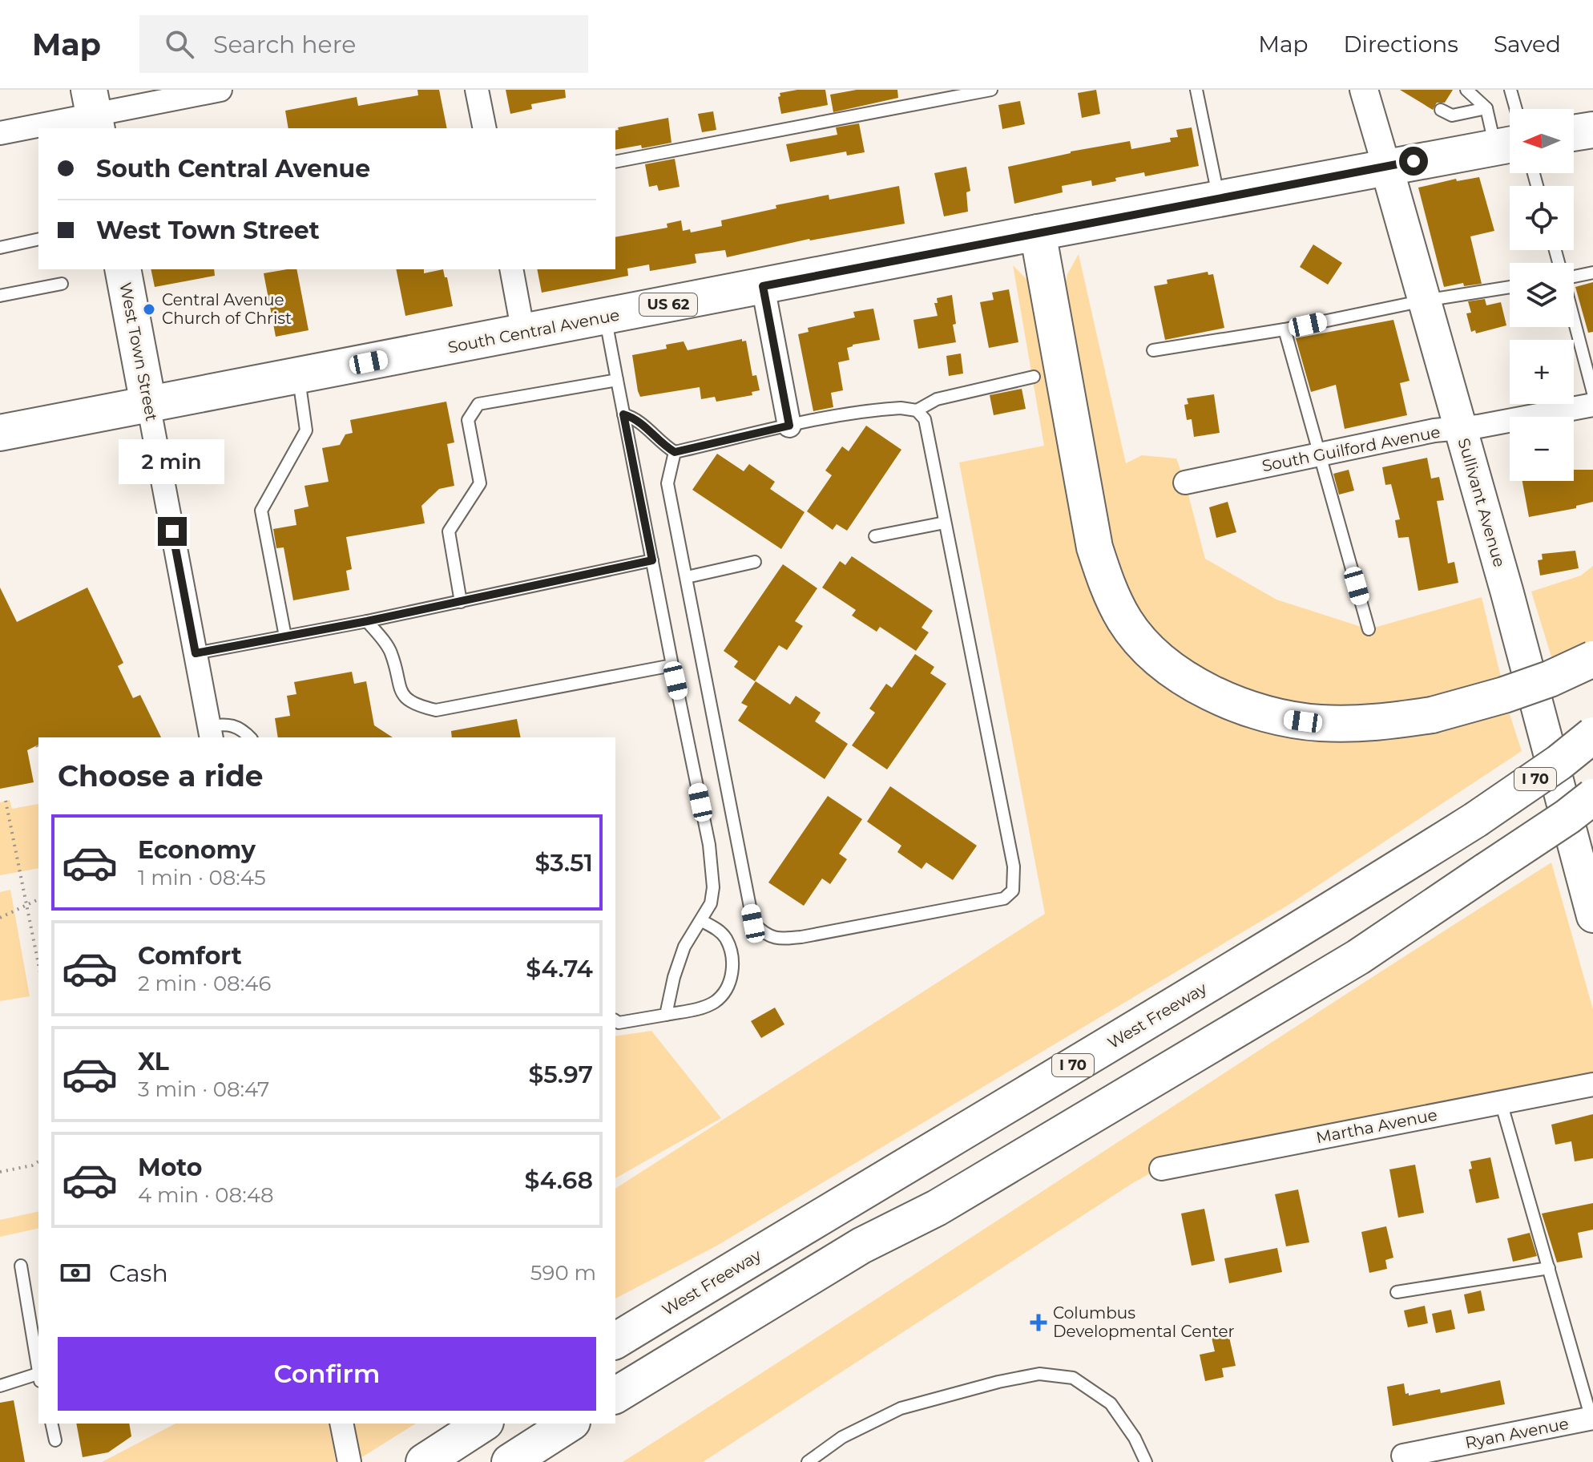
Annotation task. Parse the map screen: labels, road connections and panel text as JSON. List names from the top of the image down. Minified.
{"streets":{"main road":["US 62","South Central Avenue","West Town Street","Sullivant Avenue","I 70","West Freeway"],"street":["South Guilford Avenue","Martha Avenue","Ryan Avenue"]},"crossings":[["South Central Avenue","West Town Street"],["South Central Avenue","Sullivant Avenue"],["South Guilford Avenue","Sullivant Avenue"]],"places":{"other":["Central Avenue Church of Christ"],"health":["Columbus Developmental Center"]},"north":"left","page":{"header":"Map","search":"Search here","nav":["Map","Directions","Saved"],"map_buttons":["+","−"],"banner":["South Central Avenue","West Town Street"],"bubble":"2 min","heading":"Choose a ride","list":[{"name":"Economy","note":"1 min · 08:45","value":"$3.51"},{"name":"Comfort","note":"2 min · 08:46","value":"$4.74"},{"name":"XL","note":"3 min · 08:47","value":"$5.97"},{"name":"Moto","note":"4 min · 08:48","value":"$4.68"}],"pay":["Cash","590 m"],"buttons":"Confirm"}}
